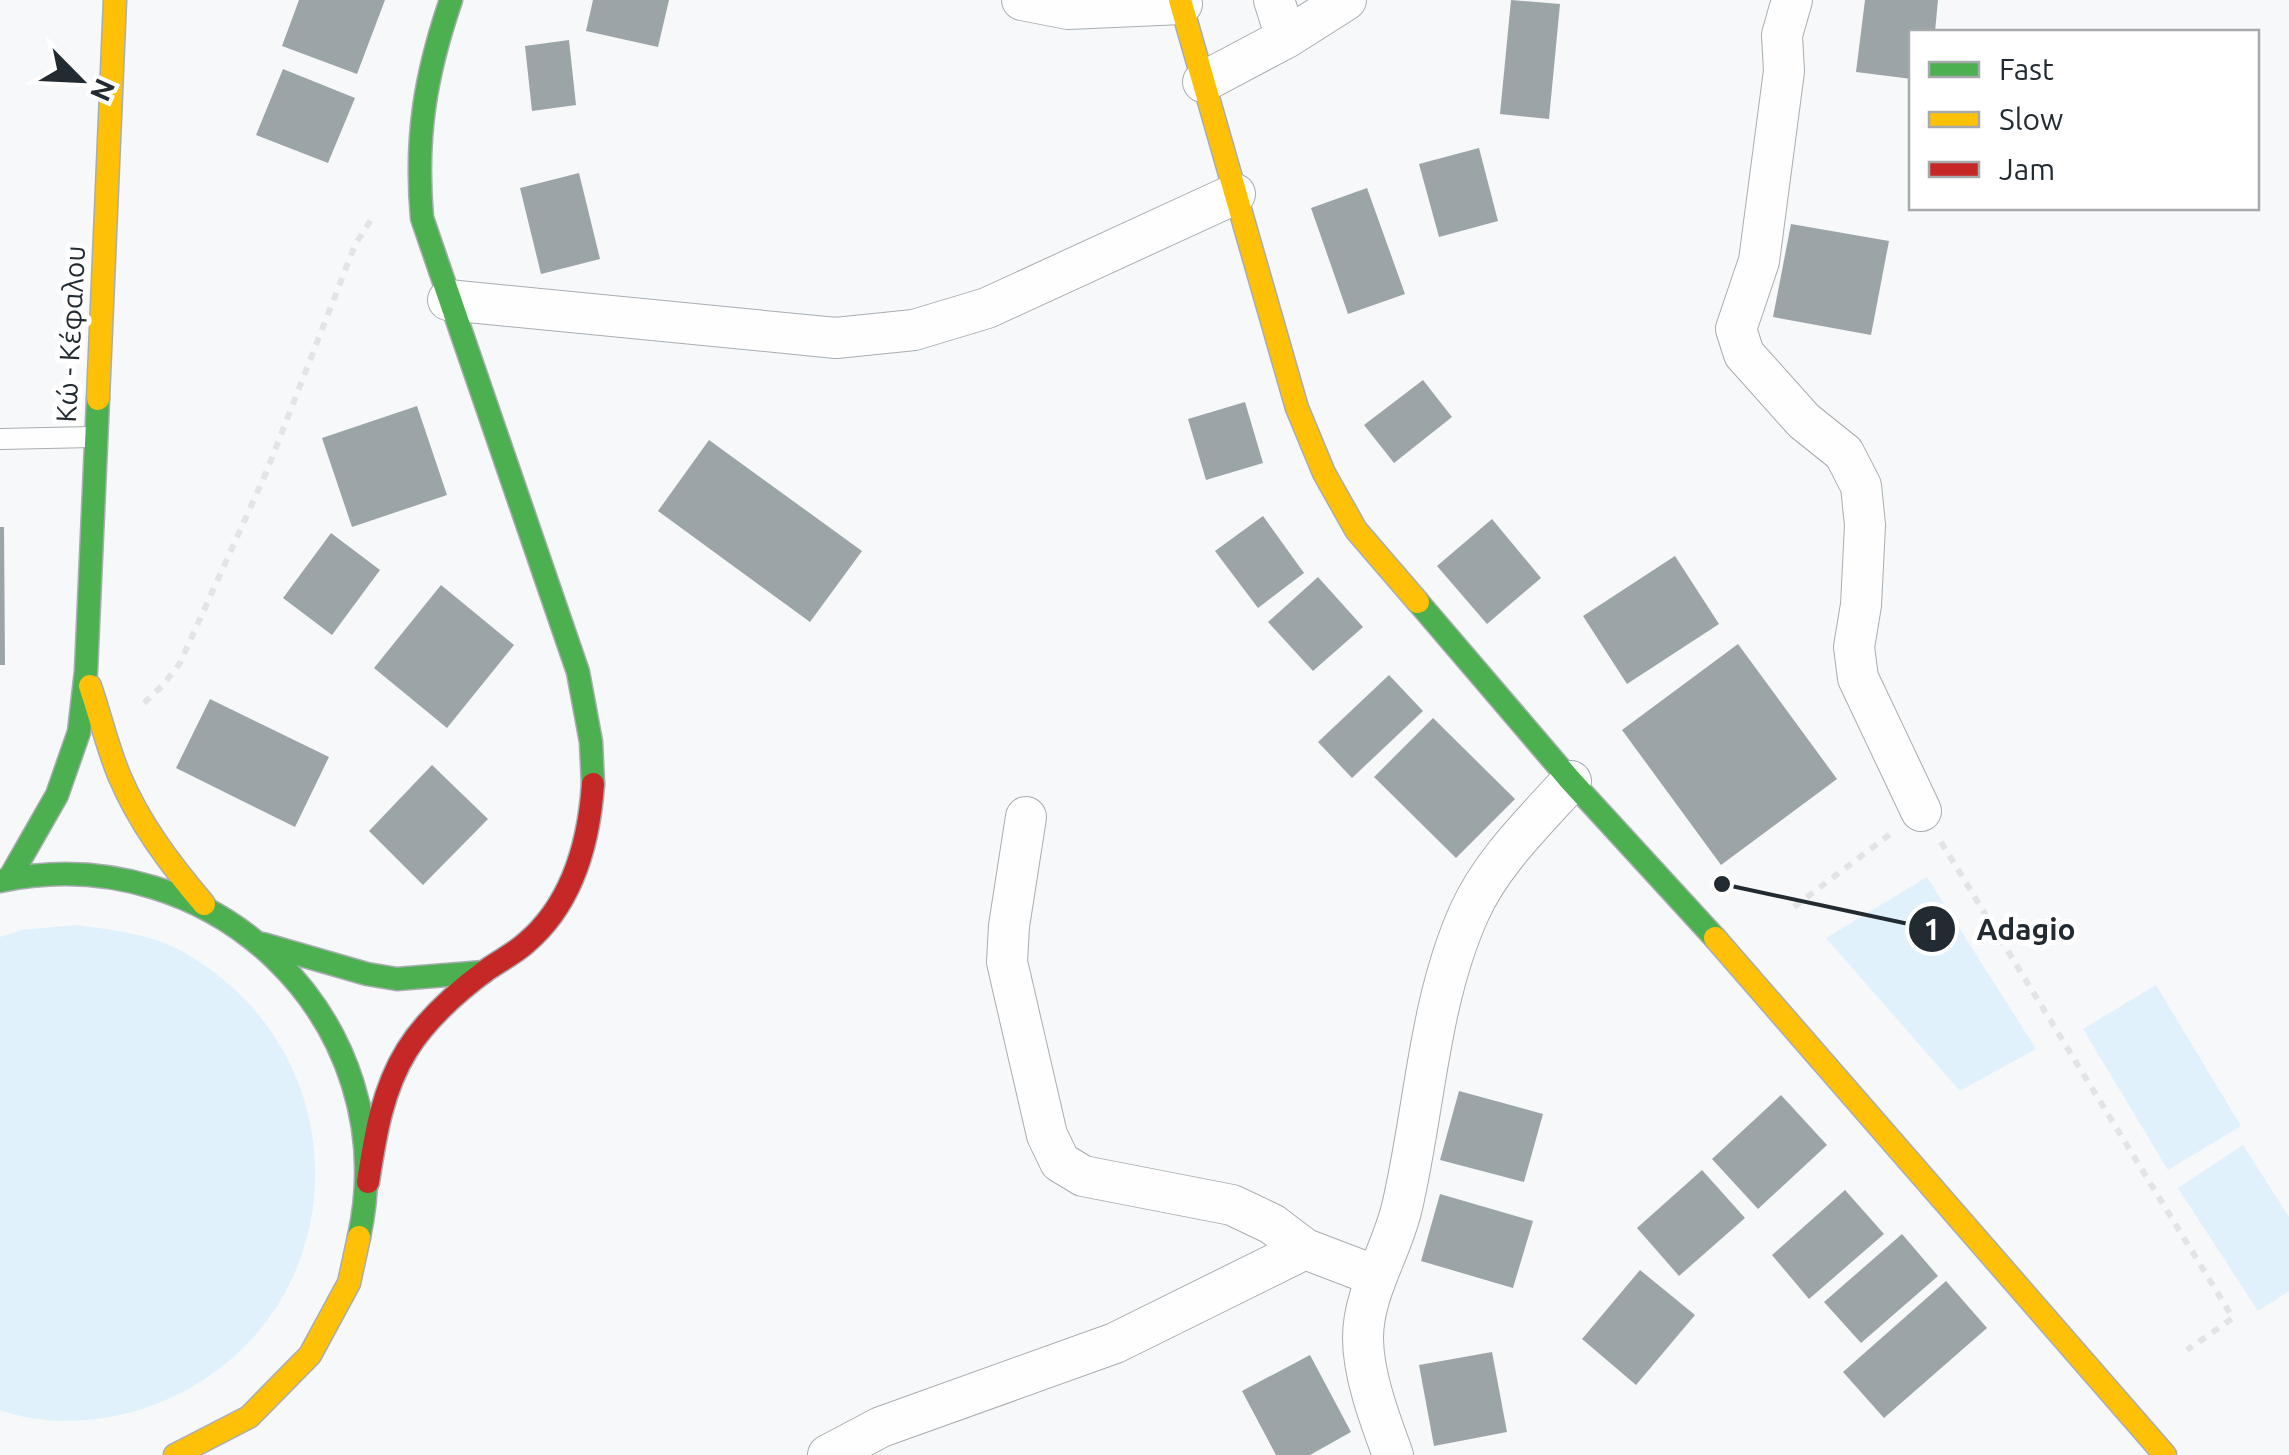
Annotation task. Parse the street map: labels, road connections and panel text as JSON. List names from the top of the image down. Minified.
{"streets":{"street":["Κώ - Κέφαλου"]},"places":["Adagio"],"legend":["Fast","Slow","Jam"],"north":"bottom right"}
